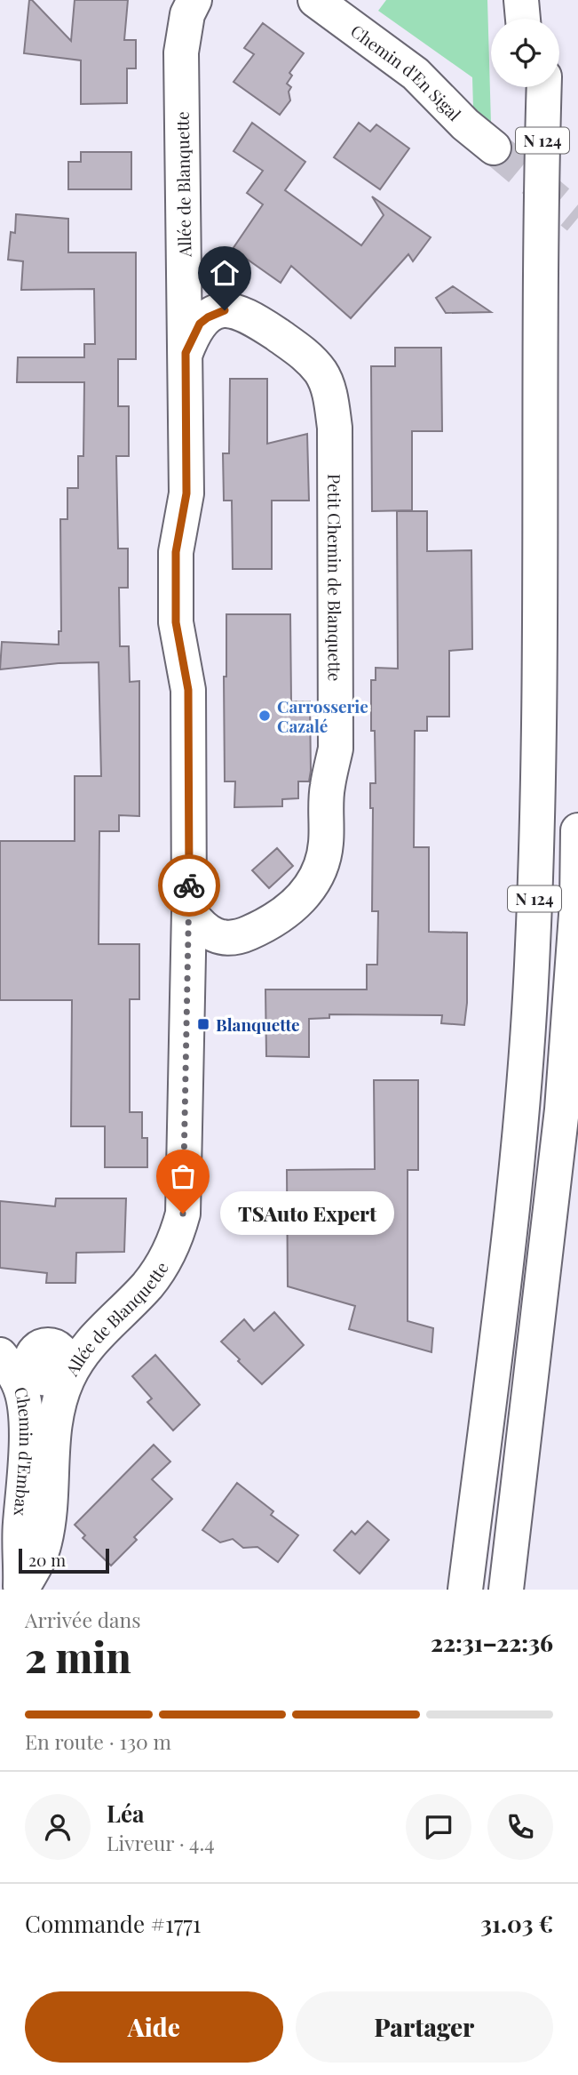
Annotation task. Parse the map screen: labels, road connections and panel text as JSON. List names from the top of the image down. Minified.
{"streets":{"main road":["Chemin d'En Sigal","N 124","Allée de Blanquette","Petit Chemin de Blanquette"]},"crossings":[["Allée de Blanquette","Petit Chemin de Blanquette"]],"places":{"other":["Carrosserie Cazalé","TSAuto Expert"],"transit":["Blanquette"]},"scale_bar":"20 m","page":{"bubble":"TSAuto Expert","scale":"20 m","heading":["2 min","Arrivée dans","22:31–22:36"],"panel":["Léa","Livreur · 4.4","Commande #1771","31.03 €"],"bar":"En route · 130 m","buttons":["Aide","Partager"]}}
